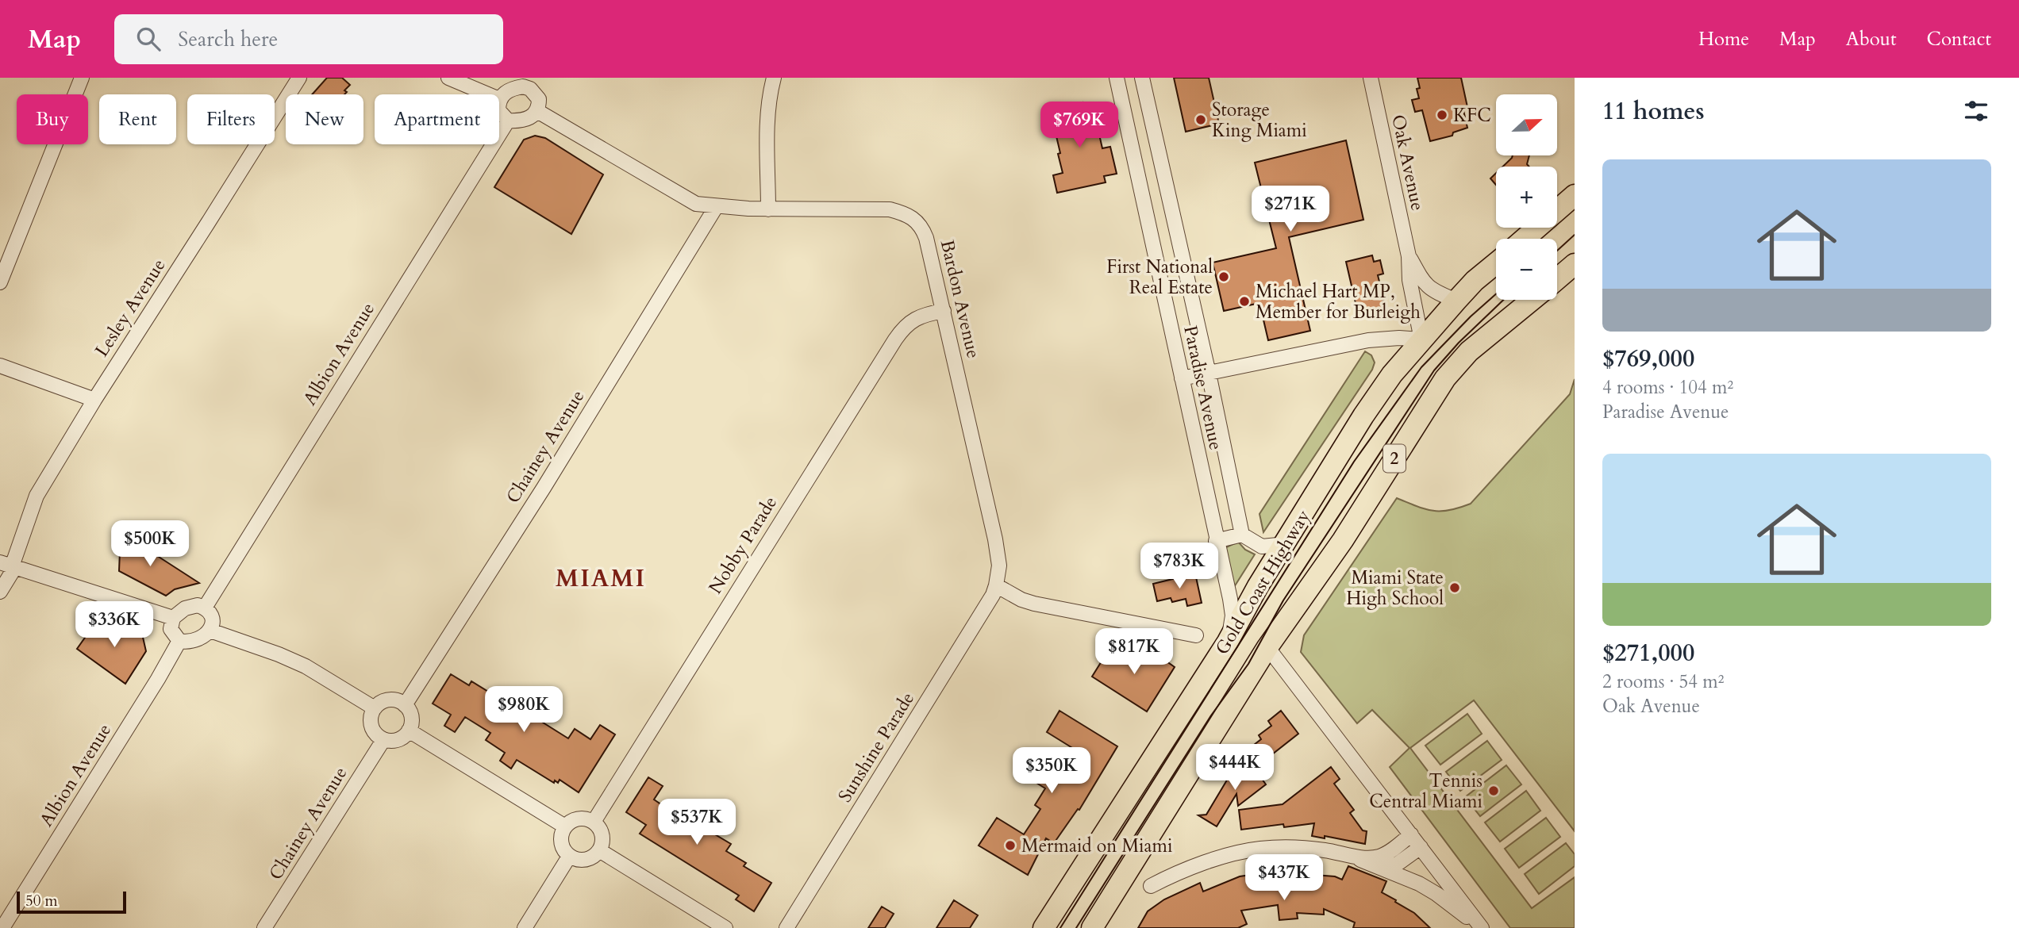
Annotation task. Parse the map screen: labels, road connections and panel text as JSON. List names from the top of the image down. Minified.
{"streets":{"highway":["2","Gold Coast Highway"],"street":["Oak Avenue","Bardon Avenue","Lesley Avenue","Albion Avenue","Paradise Avenue","Chainey Avenue","Nobby Parade","Sunshine Parade"]},"crossings":[["Oak Avenue","Gold Coast Highway"],["Bardon Avenue","Chainey Avenue"],["Bardon Avenue","Nobby Parade"],["Bardon Avenue","Sunshine Parade"],["Paradise Avenue","Gold Coast Highway"]],"districts":["MIAMI"],"places":["KFC","Storage King Miami","First National Real Estate","Michael Hart MP, Member for Burleigh","Miami State High School","Tennis Central Miami","Mermaid on Miami"],"scale_bar":"50 m","north":"right","page":{"header":"Map","search":"Search here","nav":["Home","Map","About","Contact"],"heading":"11 homes","map_buttons":["+","−"],"chip":["Buy","Rent","Filters","New","Apartment"],"price":["$769K","$271K","$500K","$783K","$336K","$817K","$980K","$444K","$350K","$537K","$437K"],"list":[{"name":"$769,000","note":"4 rooms · 104 m² · Paradise Avenue"},{"name":"$271,000","note":"2 rooms · 54 m² · Oak Avenue"}],"scale":"50 m"}}
